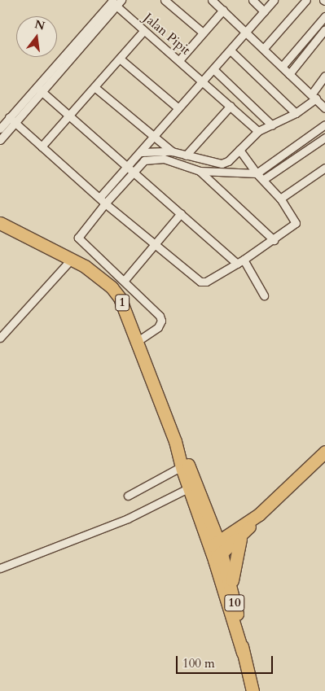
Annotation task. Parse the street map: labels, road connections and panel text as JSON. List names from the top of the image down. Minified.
{"streets":{"highway":["1","10"],"street":["Jalan Pipit"]},"crossings":[["1","10"]],"scale_bar":"100 m","north":"top"}
